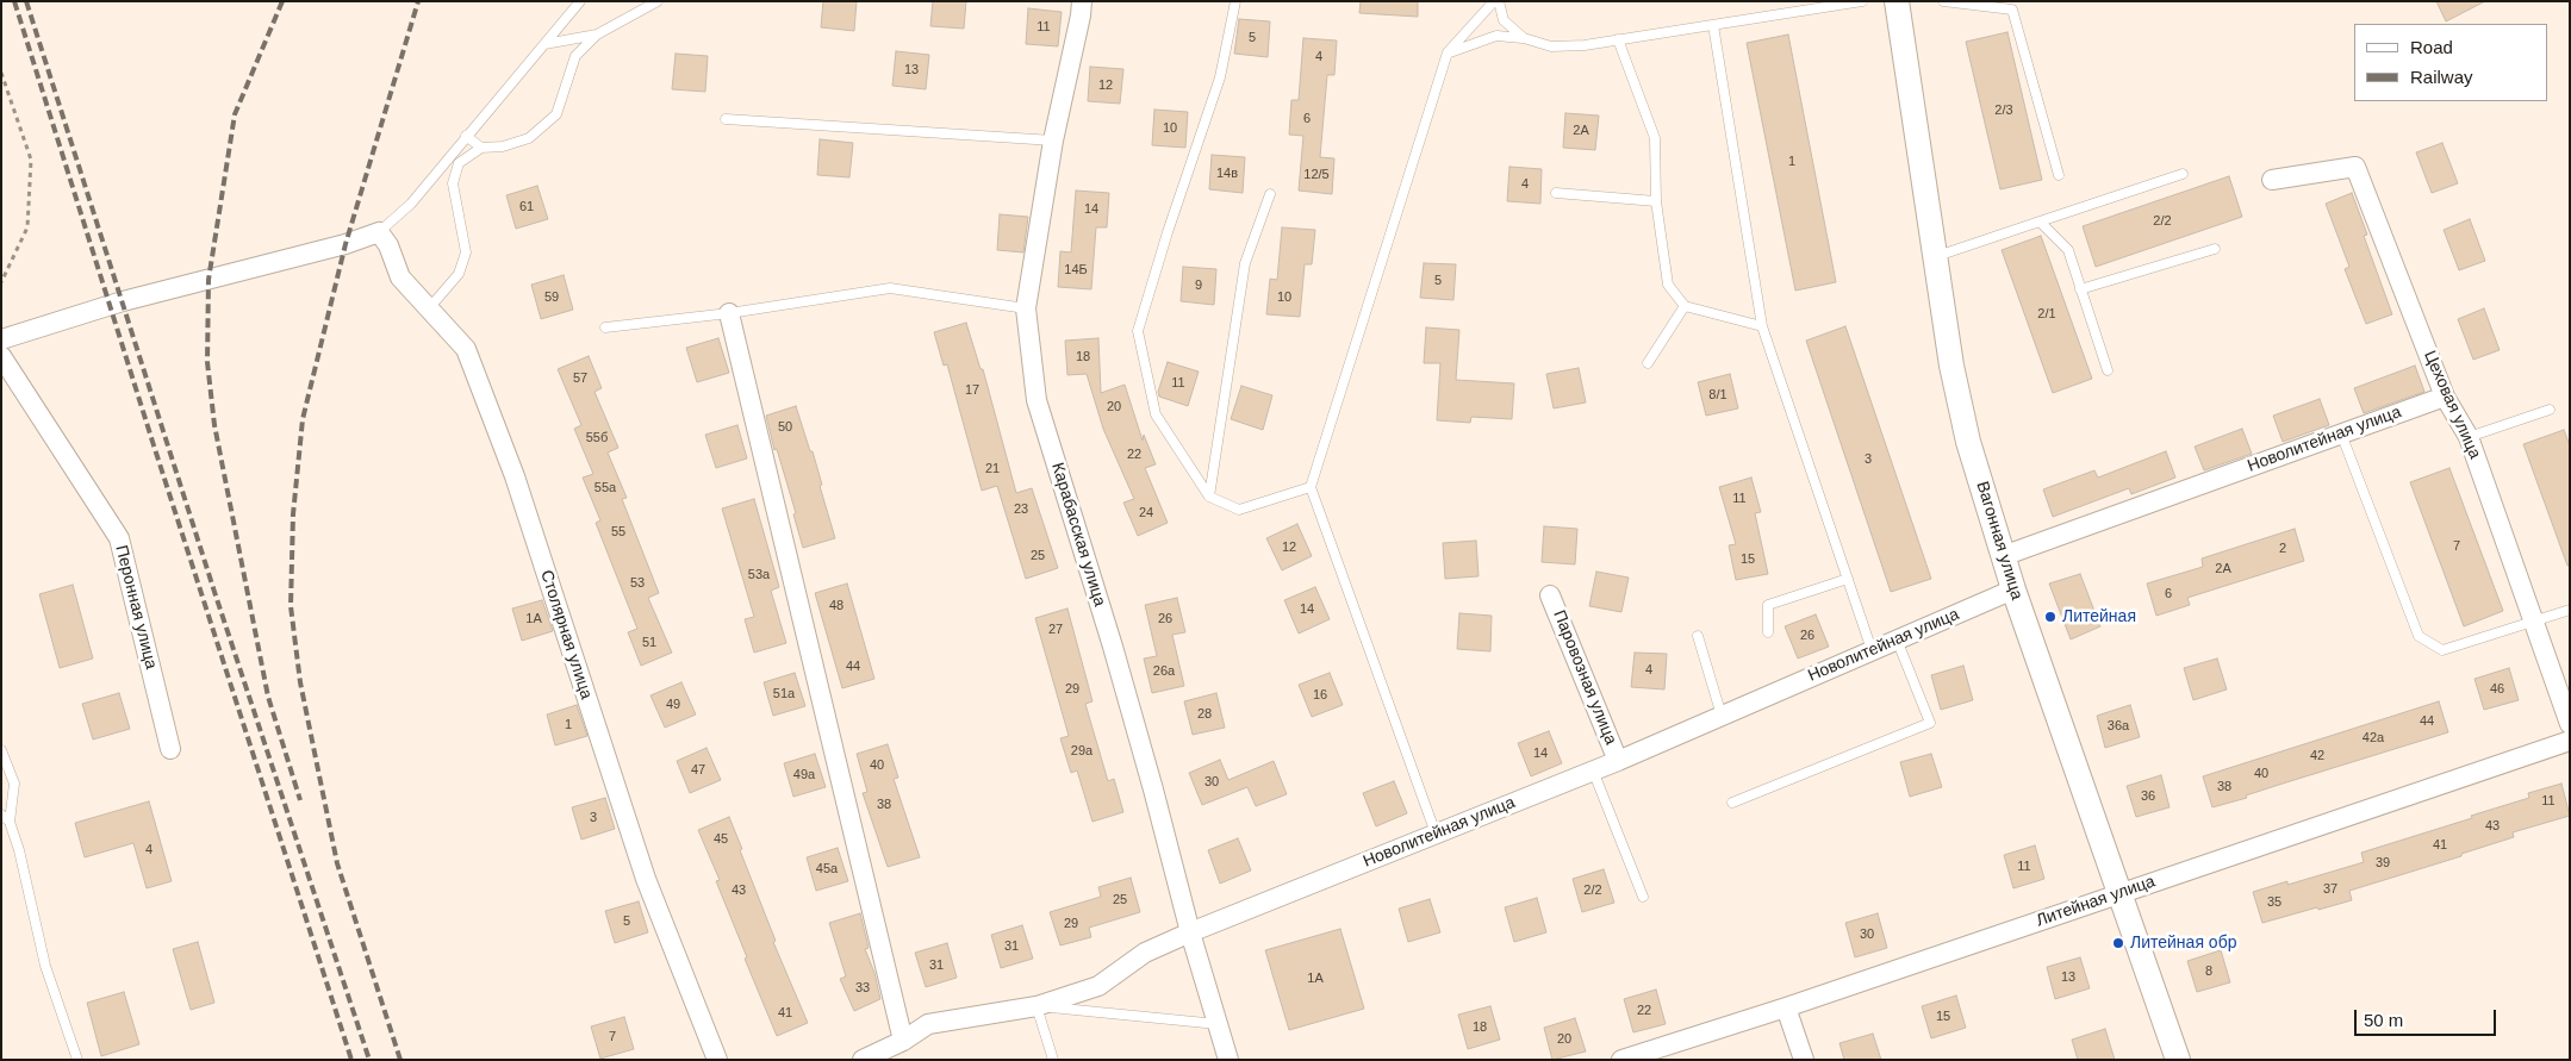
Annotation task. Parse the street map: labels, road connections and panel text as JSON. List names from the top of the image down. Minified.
{"streets":{"street":["Цеховая улица","Новолитейная улица","Карабасская улица","Вагонная улица","Перонная улица","Столярная улица","Паровозная улица","Литейная улица"]},"crossings":[["Цеховая улица","Новолитейная улица"],["Новолитейная улица","Карабасская улица"],["Новолитейная улица","Вагонная улица"],["Новолитейная улица","Паровозная улица"],["Вагонная улица","Литейная улица"]],"places":["Литейная","Литейная обр"],"house_numbers":["11","5","4","13","12","2/3","6","10","2А","1","14в","12/5","4","61","14","2/2","14Б","5","9","59","10","2/1","18","57","11","17","8/1","20","50","55б","22","3","21","55а","11","23","24","55","7","12","2","25","15","2А","53а","53","6","48","14","1А","26","27","26","51","44","4","26а","29","46","51а","16","49","28","44","1","36а","42а","29а","14","42","40","47","40","49а","30","38","36","11","38","3","43","45","41","4","39","11","45а","37","43","2/2","25","35","5","29","30","31","31","8","13","1А","33","22","41","15","18","7","20"],"legend":["Road","Railway"],"scale_bar":"50 m"}
